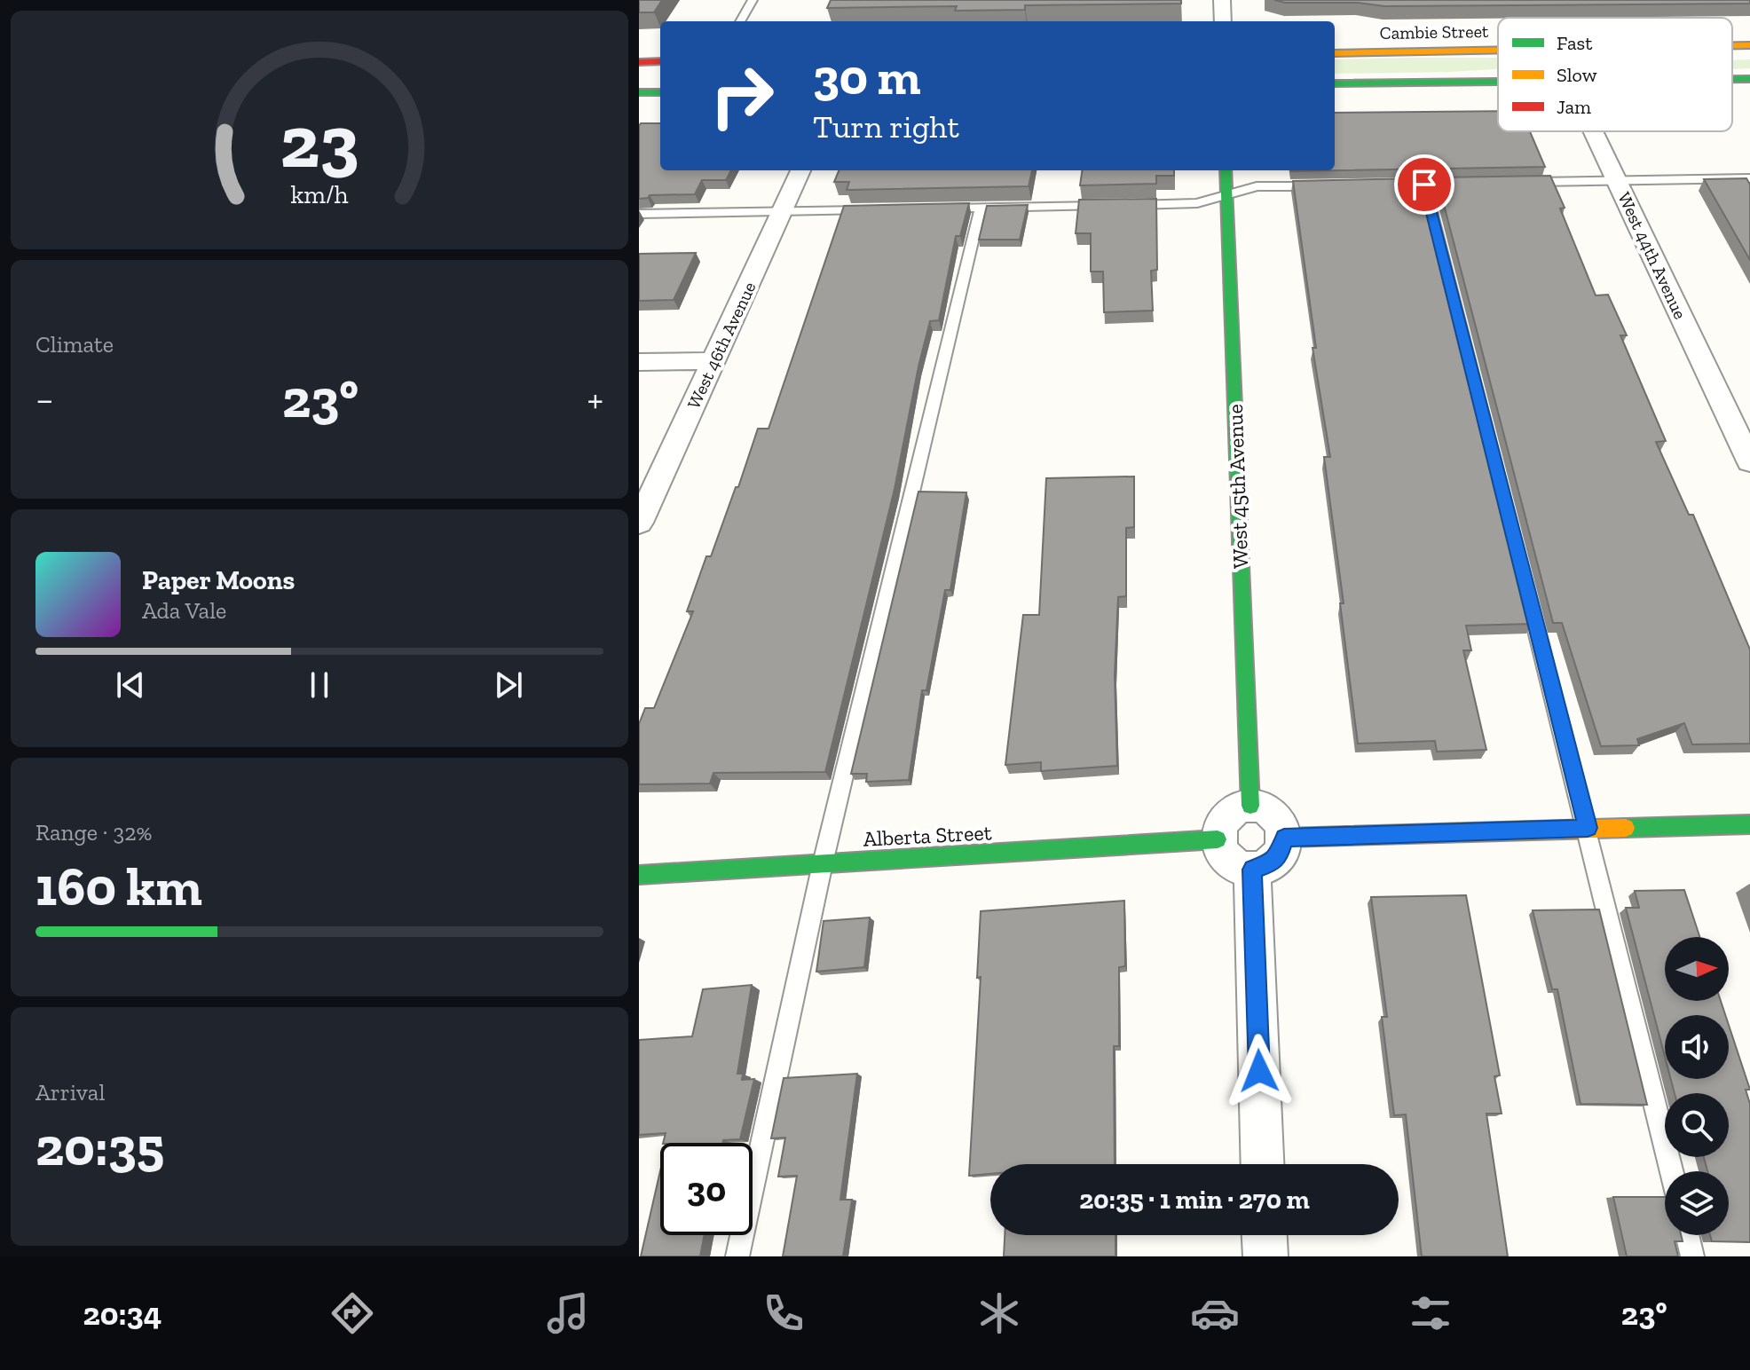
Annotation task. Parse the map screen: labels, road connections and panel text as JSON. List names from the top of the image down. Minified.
{"streets":{"street":["Cambie Street","West 44th Avenue","West 46th Avenue","West 45th Avenue","Alberta Street"]},"crossings":[["West 45th Avenue","Alberta Street"]],"legend":["Fast","Slow","Jam"],"north":"right","page":{"turn":["30 m","Turn right"],"tile":["Climate",["Range · 32%","160 km"],["Arrival","20:35"]],"heat":["−","23°","+"],"song":["Paper Moons","Ada Vale"],"limit":"30","trip":"20:35 · 1 min · 270 m","tabs":["20:34","23°"],"gauge":["23","km/h"]}}
